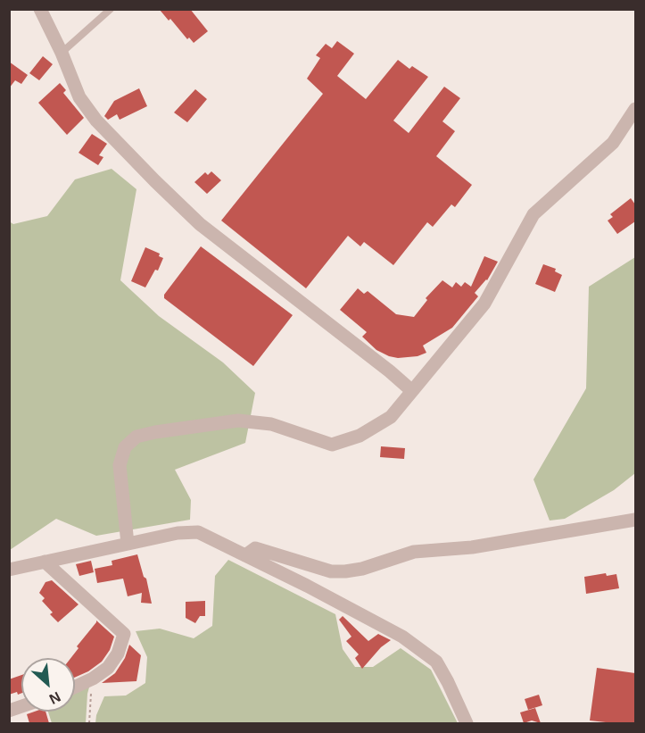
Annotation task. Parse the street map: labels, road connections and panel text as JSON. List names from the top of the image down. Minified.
{"north":"bottom right"}
